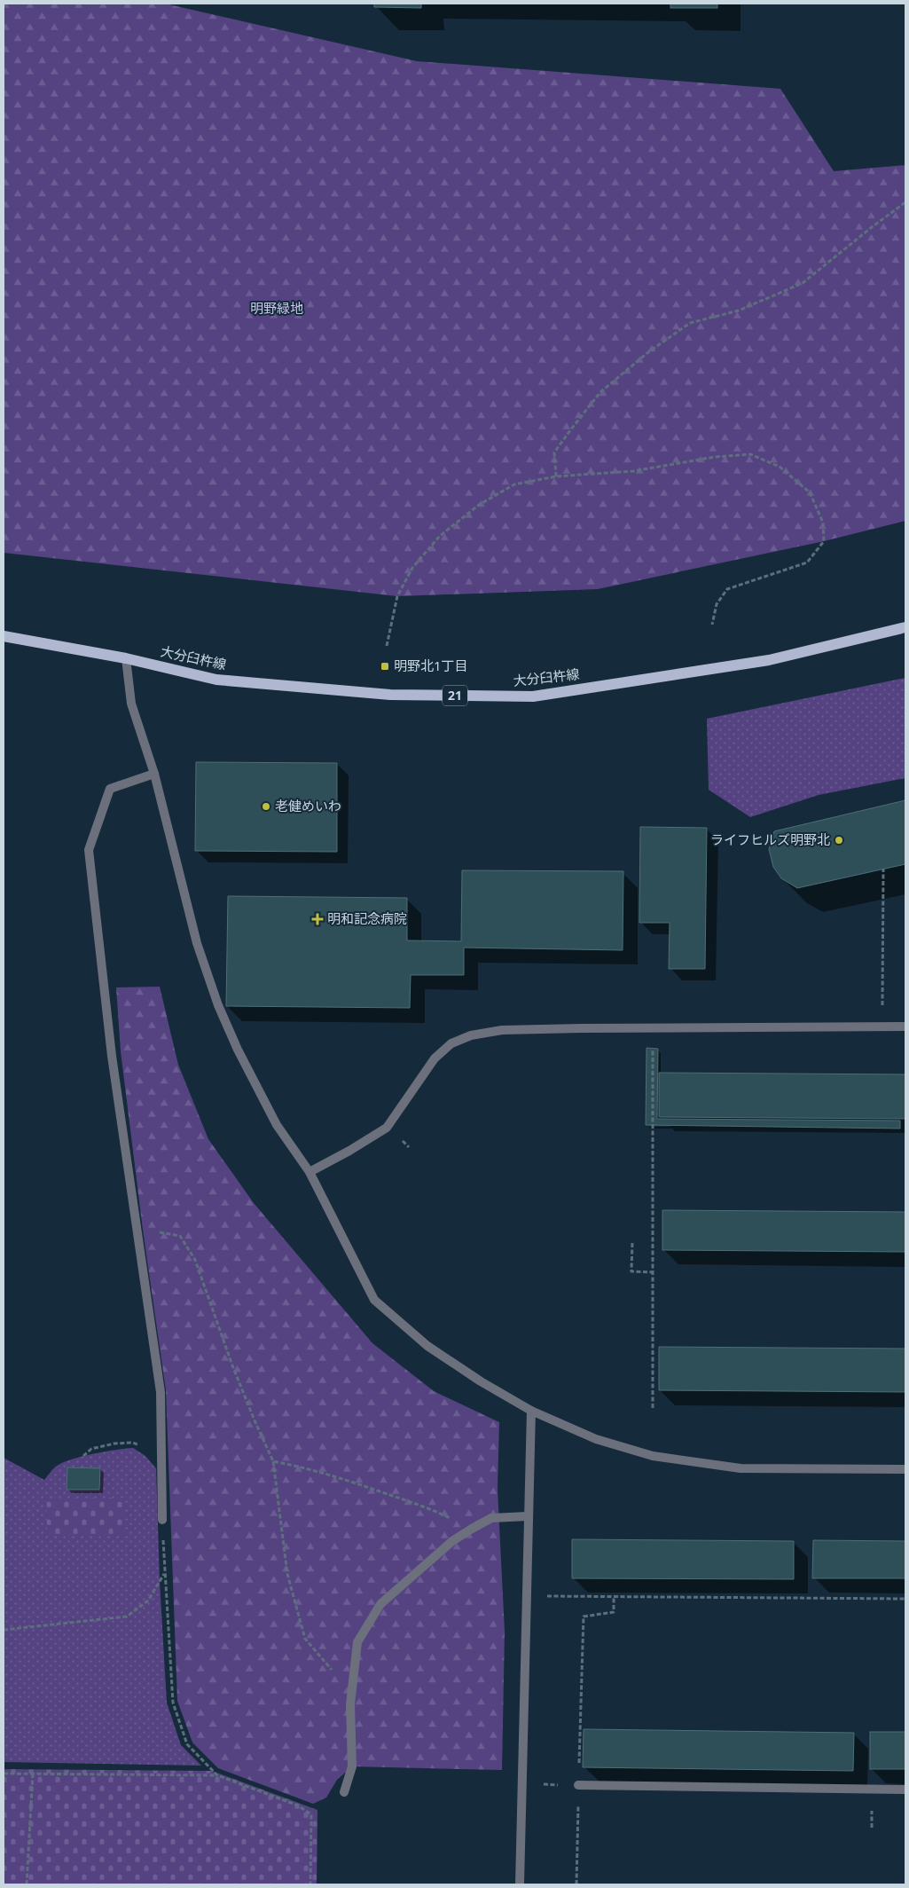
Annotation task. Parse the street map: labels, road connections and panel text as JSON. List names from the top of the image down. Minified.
{"streets":{"main road":["大分臼杵線","21"]},"parks":["明野緑地"],"places":{"transit":["明野北1丁目"],"other":["老健めいわ","ライフヒルズ明野北"],"health":["明和記念病院"]}}
